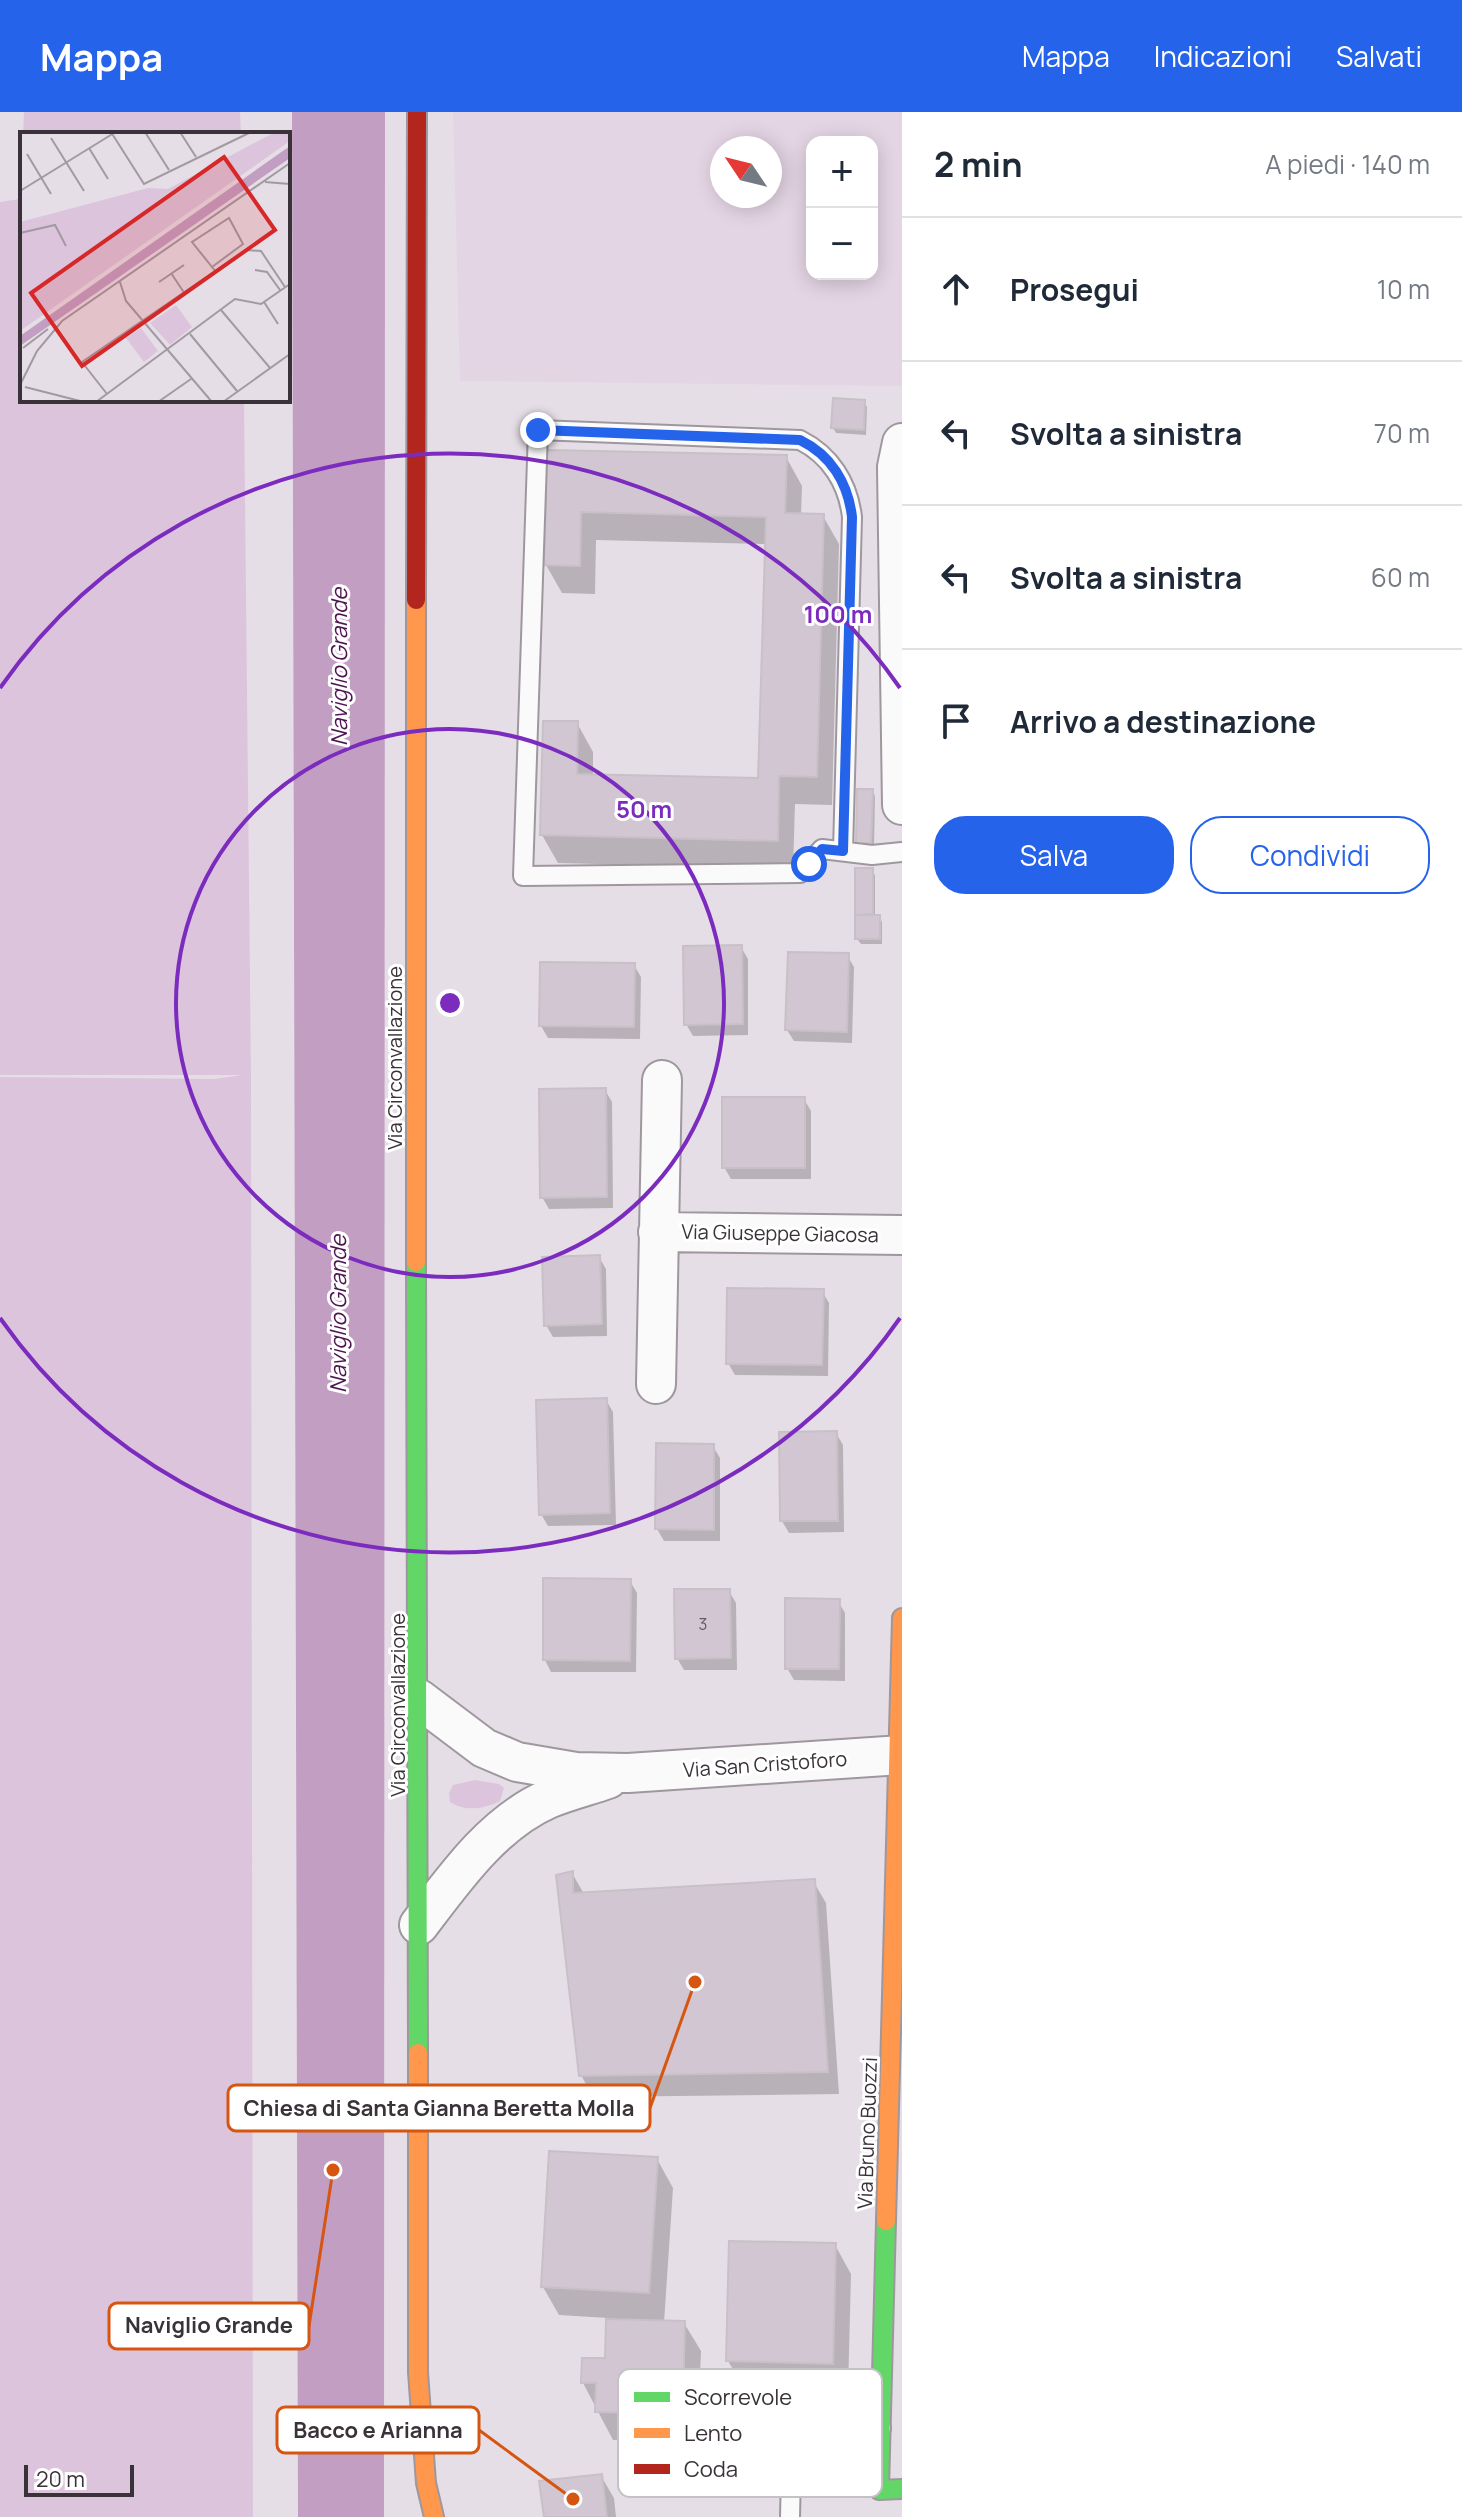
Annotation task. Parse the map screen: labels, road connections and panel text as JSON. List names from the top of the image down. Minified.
{"streets":{"main road":["Via Circonvallazione","Via Bruno Buozzi"],"street":["Via Giuseppe Giacosa","Via San Cristoforo"]},"crossings":[["Via San Cristoforo","Via Bruno Buozzi"]],"water":["Naviglio Grande"],"places":["Chiesa di Santa Gianna Beretta Molla","Naviglio Grande","Bacco e Arianna"],"house_numbers":["3"],"legend":["Scorrevole","Lento","Coda"],"scale_bar":"20 m","north":"top left","page":{"header":"Mappa","nav":["Mappa","Indicazioni","Salvati"],"heading":["2 min","A piedi · 140 m"],"map_buttons":["+","−"],"list":[["Prosegui","10 m"],["Svolta a sinistra","70 m"],["Svolta a sinistra","60 m"],"Arrivo a destinazione"],"buttons":["Salva","Condividi"],"scale":"20 m"},"rings":["100 m","50 m"]}
